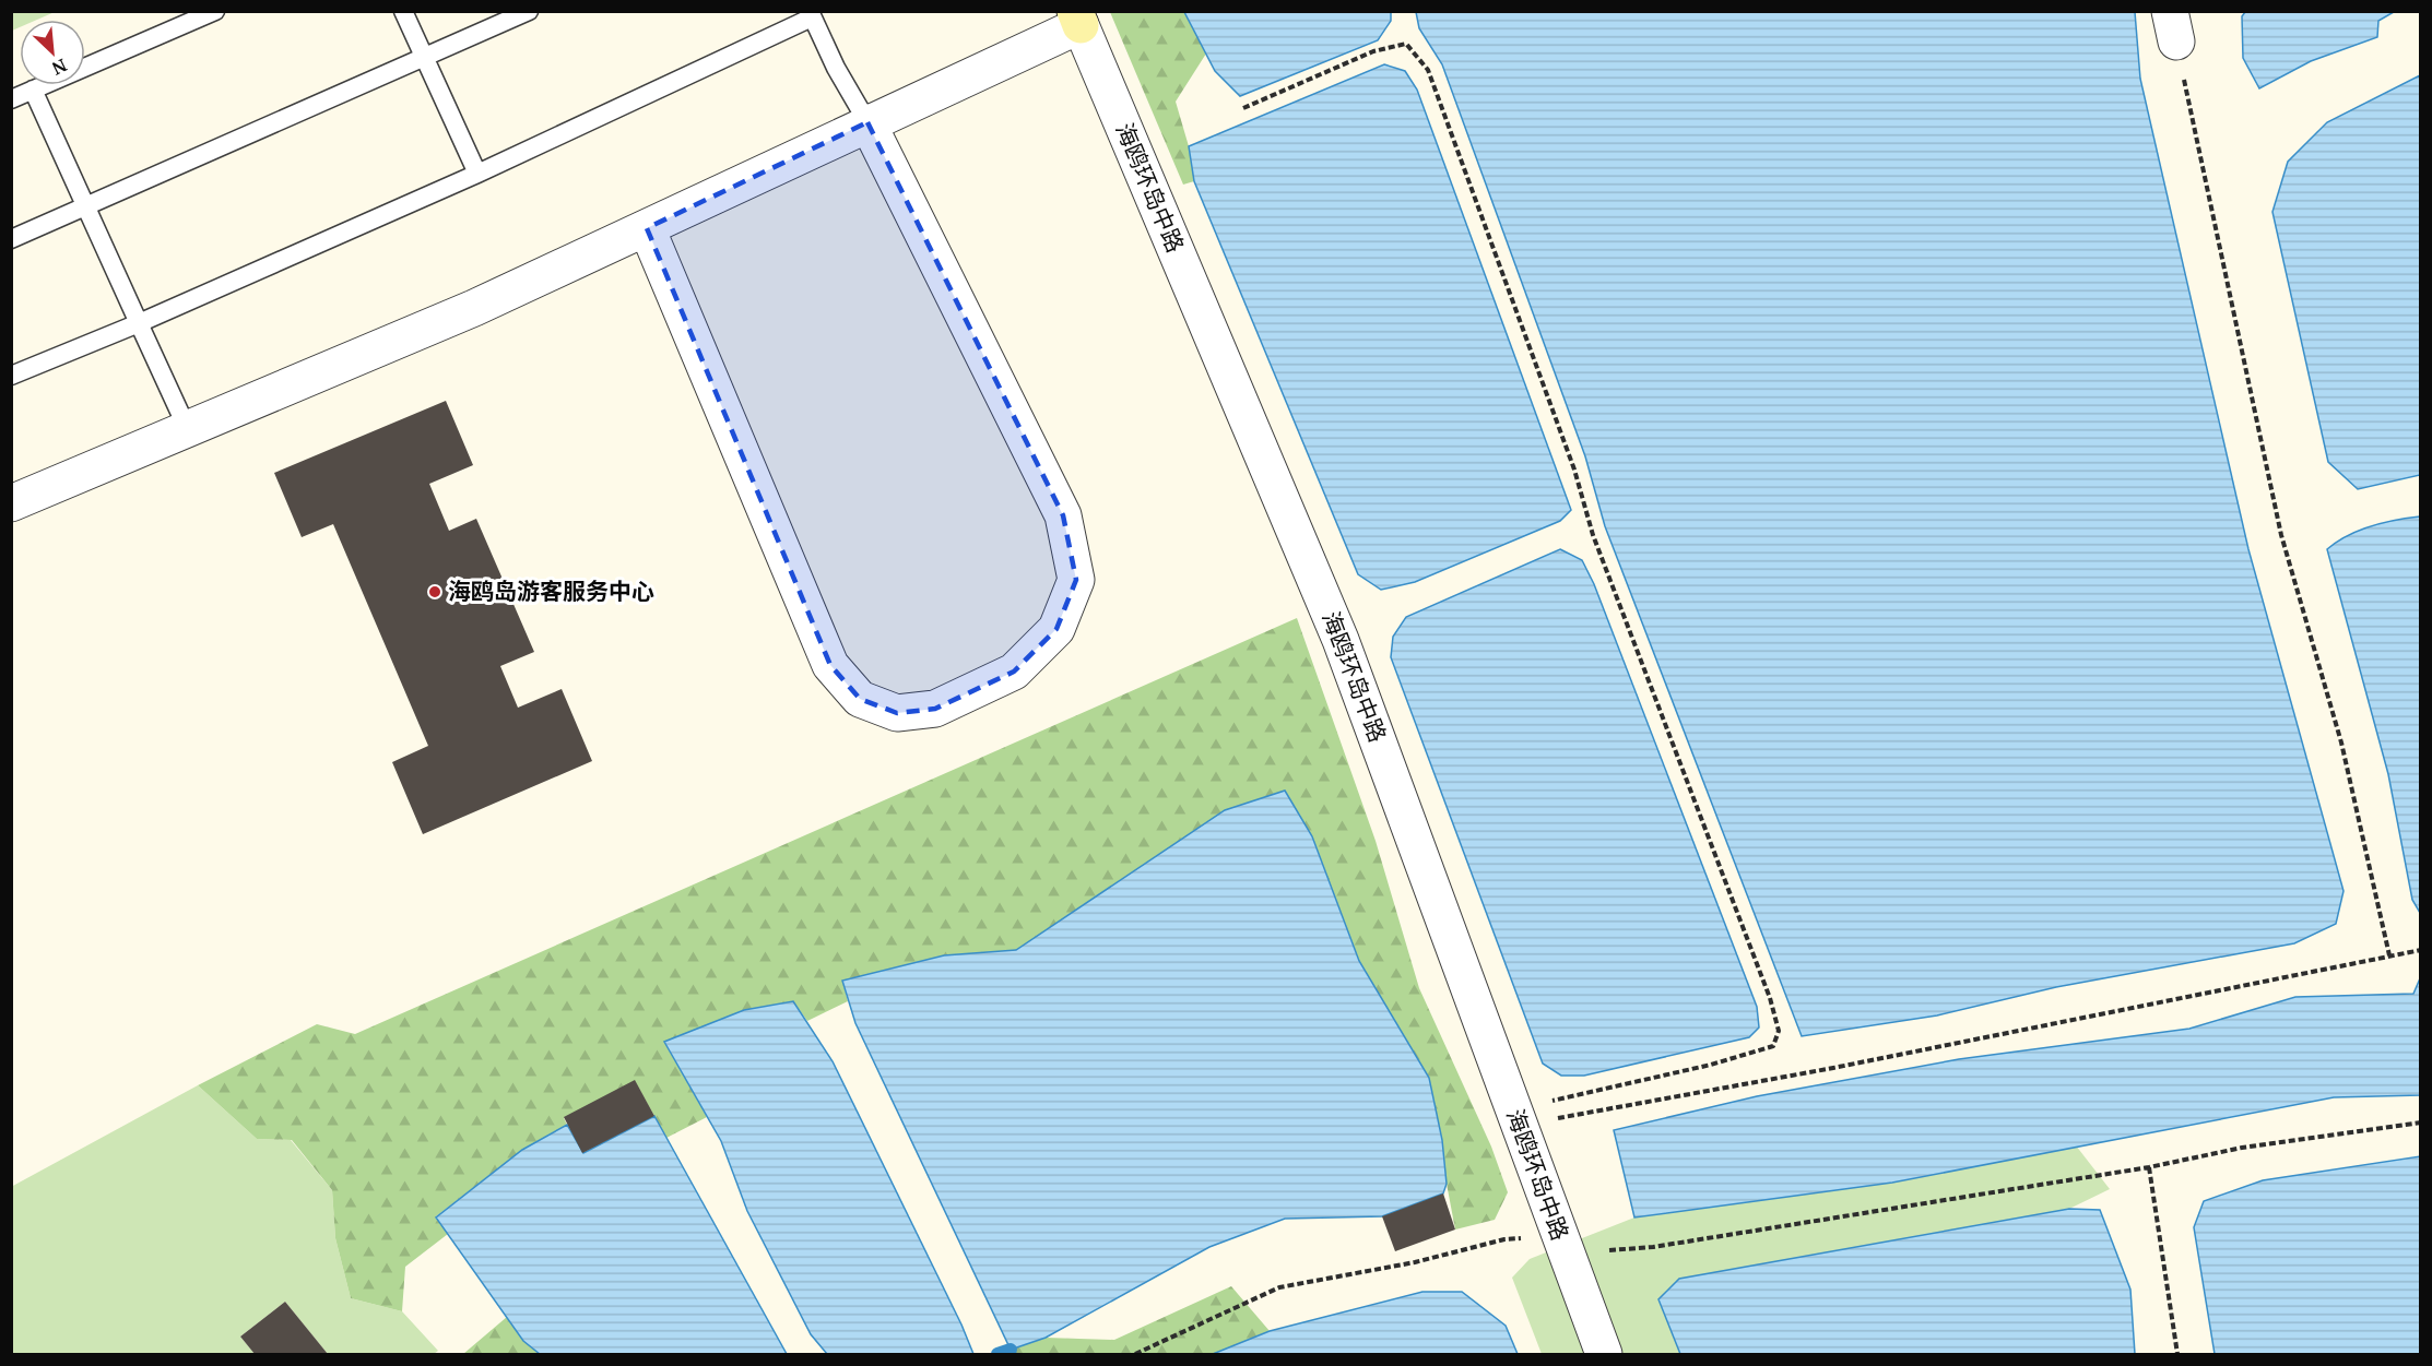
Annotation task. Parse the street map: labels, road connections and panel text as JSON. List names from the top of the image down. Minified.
{"streets":{"street":["海鸥环岛中路"]},"places":["海鸥岛游客服务中心"],"north":"bottom right"}
